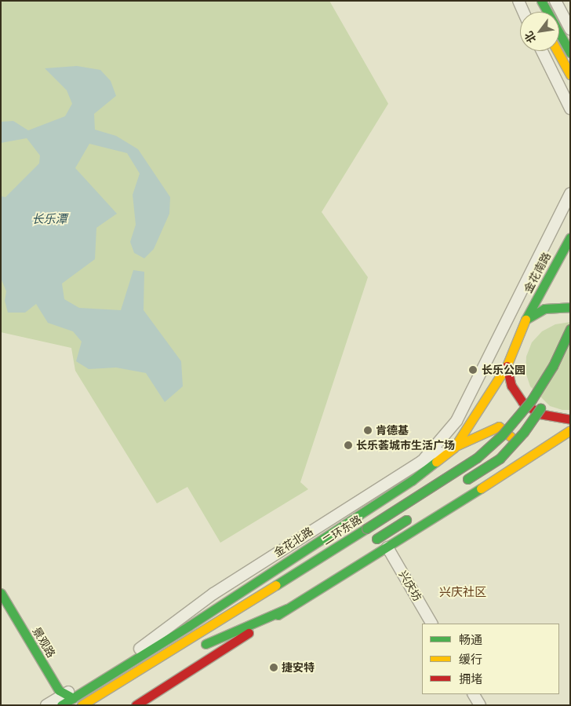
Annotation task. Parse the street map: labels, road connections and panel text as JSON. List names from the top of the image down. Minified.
{"streets":{"main road":["金花南路","二环东路","金花北路","景观路"],"street":["兴庆坊"]},"crossings":[["金花南路","金花北路"],["金花北路","景观路"]],"districts":["兴庆社区"],"water":["长乐潭"],"places":["长乐公园","肯德基","长乐荟城市生活广场","捷安特"],"legend":["畅通","缓行","拥堵"],"north":"bottom left"}
